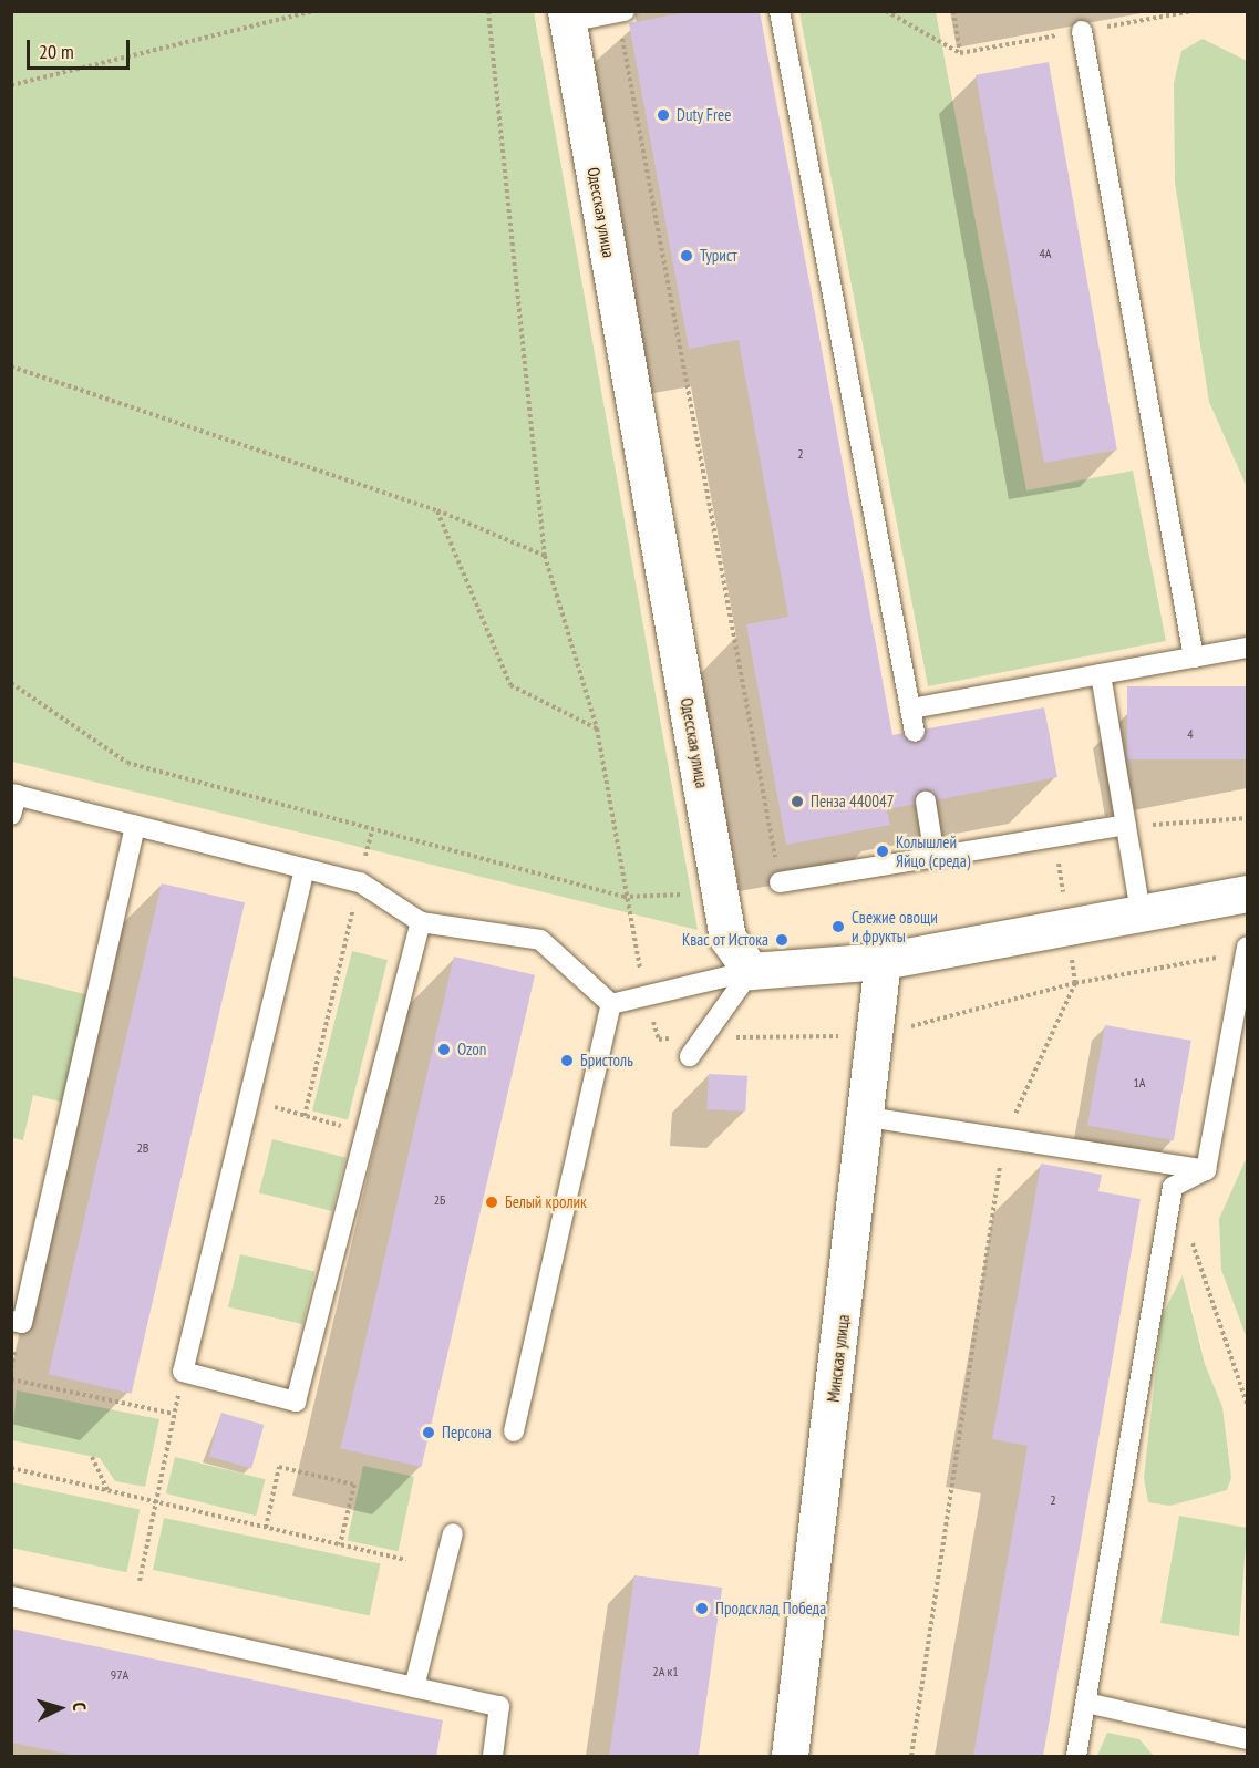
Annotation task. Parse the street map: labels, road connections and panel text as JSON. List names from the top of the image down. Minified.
{"streets":{"street":["Одесская улица","Минская улица"]},"places":["Duty Free","Турист","Пенза 440047","Колышлей Яйцо (среда)","Свежие овощи и фрукты","Квас от Истока","Ozon","Бристоль","Белый кролик","Персона","Продсклад Победа"],"house_numbers":["4А","2","4","1А","2В","2Б","2","2А к1","97А"],"scale_bar":"20 m","north":"right"}
